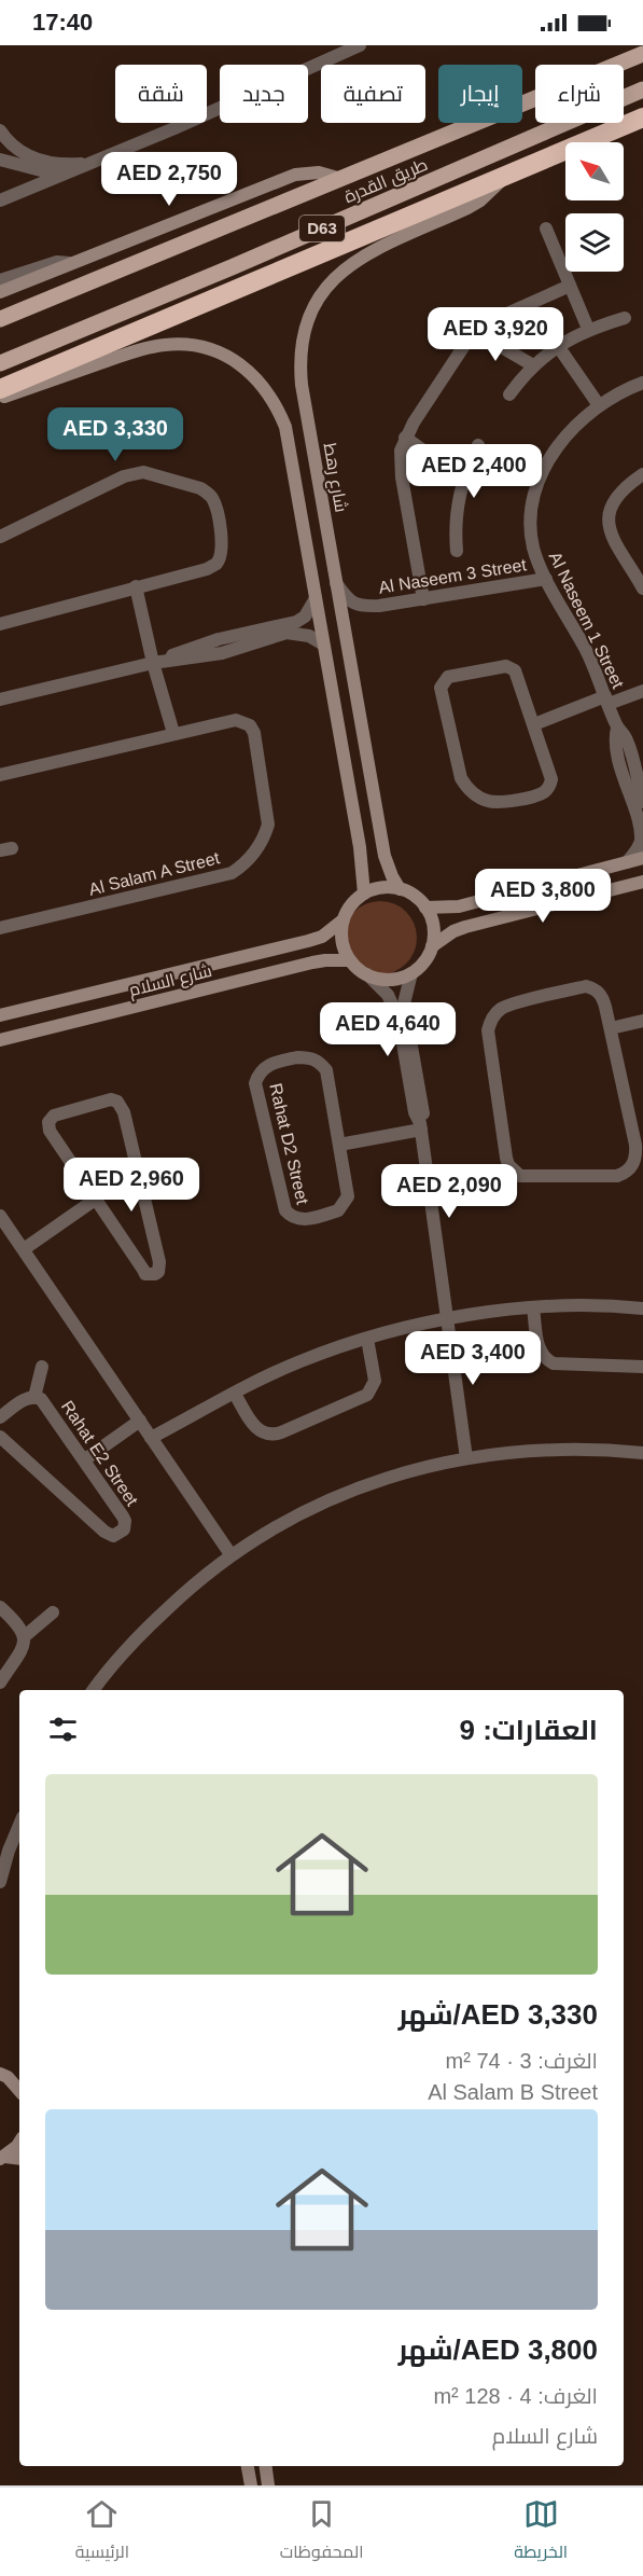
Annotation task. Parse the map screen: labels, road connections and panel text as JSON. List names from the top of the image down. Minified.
{"streets":{"main road":["طريق القدرة","D63"],"street":["شارع رهط","Al Naseem 3 Street","Al Naseem 1 Street","Al Salam A Street","شارع السلام","Rahat D2 Street","Rahat E2 Street"]},"crossings":[["شارع رهط","Al Naseem 3 Street"],["شارع رهط","شارع السلام"],["Al Naseem 3 Street","Al Naseem 1 Street"]],"north":"top left","page":{"status":"17:40","chip":["شراء","إيجار","تصفية","جديد","شقة"],"price":["AED 2,750","AED 3,920","AED 3,330","AED 2,400","AED 3,800","AED 4,640","AED 2,960","AED 2,090","AED 3,400"],"heading":"العقارات: 9","list":[{"name":"AED 3,330/شهر","note":"الغرف: 3 · 74 m² · Al Salam B Street"},{"name":"AED 3,800/شهر","note":"الغرف: 4 · 128 m² · شارع السلام"}],"tabs":["الخريطة","المحفوظات","الرئيسية"]}}
